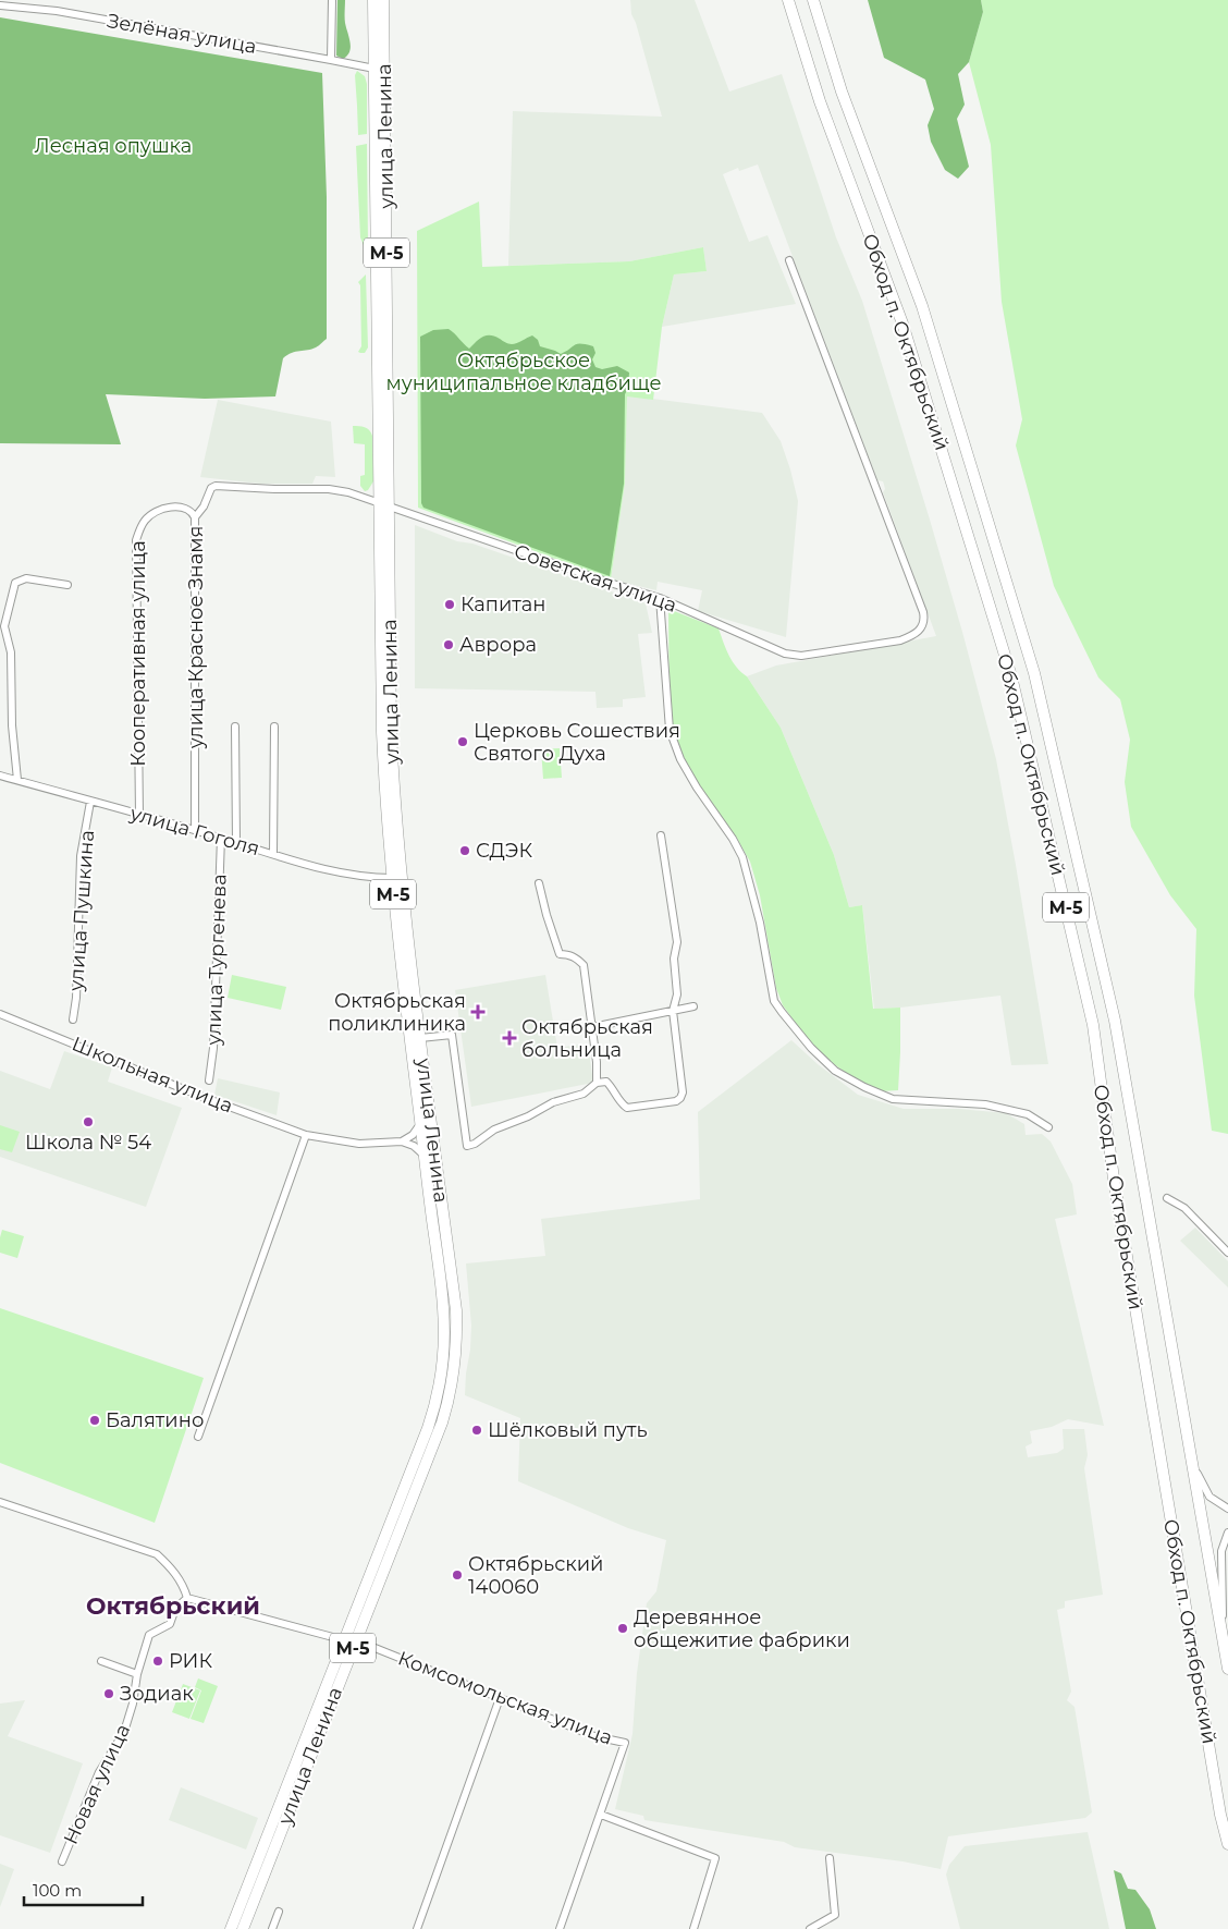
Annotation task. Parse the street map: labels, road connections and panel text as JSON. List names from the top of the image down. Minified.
{"streets":{"main road":["улица Ленина","М-5","Обход п. Октябрьский"],"street":["Зелёная улица","Советская улица","улица Красное Знамя","Кооперативная улица","улица Гоголя","улица Пушкина","улица Тургенева","Школьная улица","Комсомольская улица","Новая улица"]},"crossings":[["Зелёная улица","улица Ленина"],["улица Ленина","Советская улица"],["улица Ленина","улица Красное Знамя"],["улица Ленина","улица Гоголя"],["улица Ленина","Комсомольская улица"],["Советская улица","улица Красное Знамя"],["улица Красное Знамя","Кооперативная улица"],["улица Красное Знамя","улица Гоголя"],["Кооперативная улица","улица Гоголя"],["улица Гоголя","улица Пушкина"],["улица Гоголя","улица Тургенева"]],"districts":["Октябрьский"],"parks":["Лесная опушка","Октябрьское муниципальное кладбище"],"places":{"other":["Капитан","Аврора","Церковь Сошествия Святого Духа","СДЭК","Школа № 54","Балятино","Шёлковый путь","Октябрьский 140060","Деревянное общежитие фабрики","РИК","Зодиак"],"health":["Октябрьская поликлиника","Октябрьская больница"]},"scale_bar":"100 m"}
